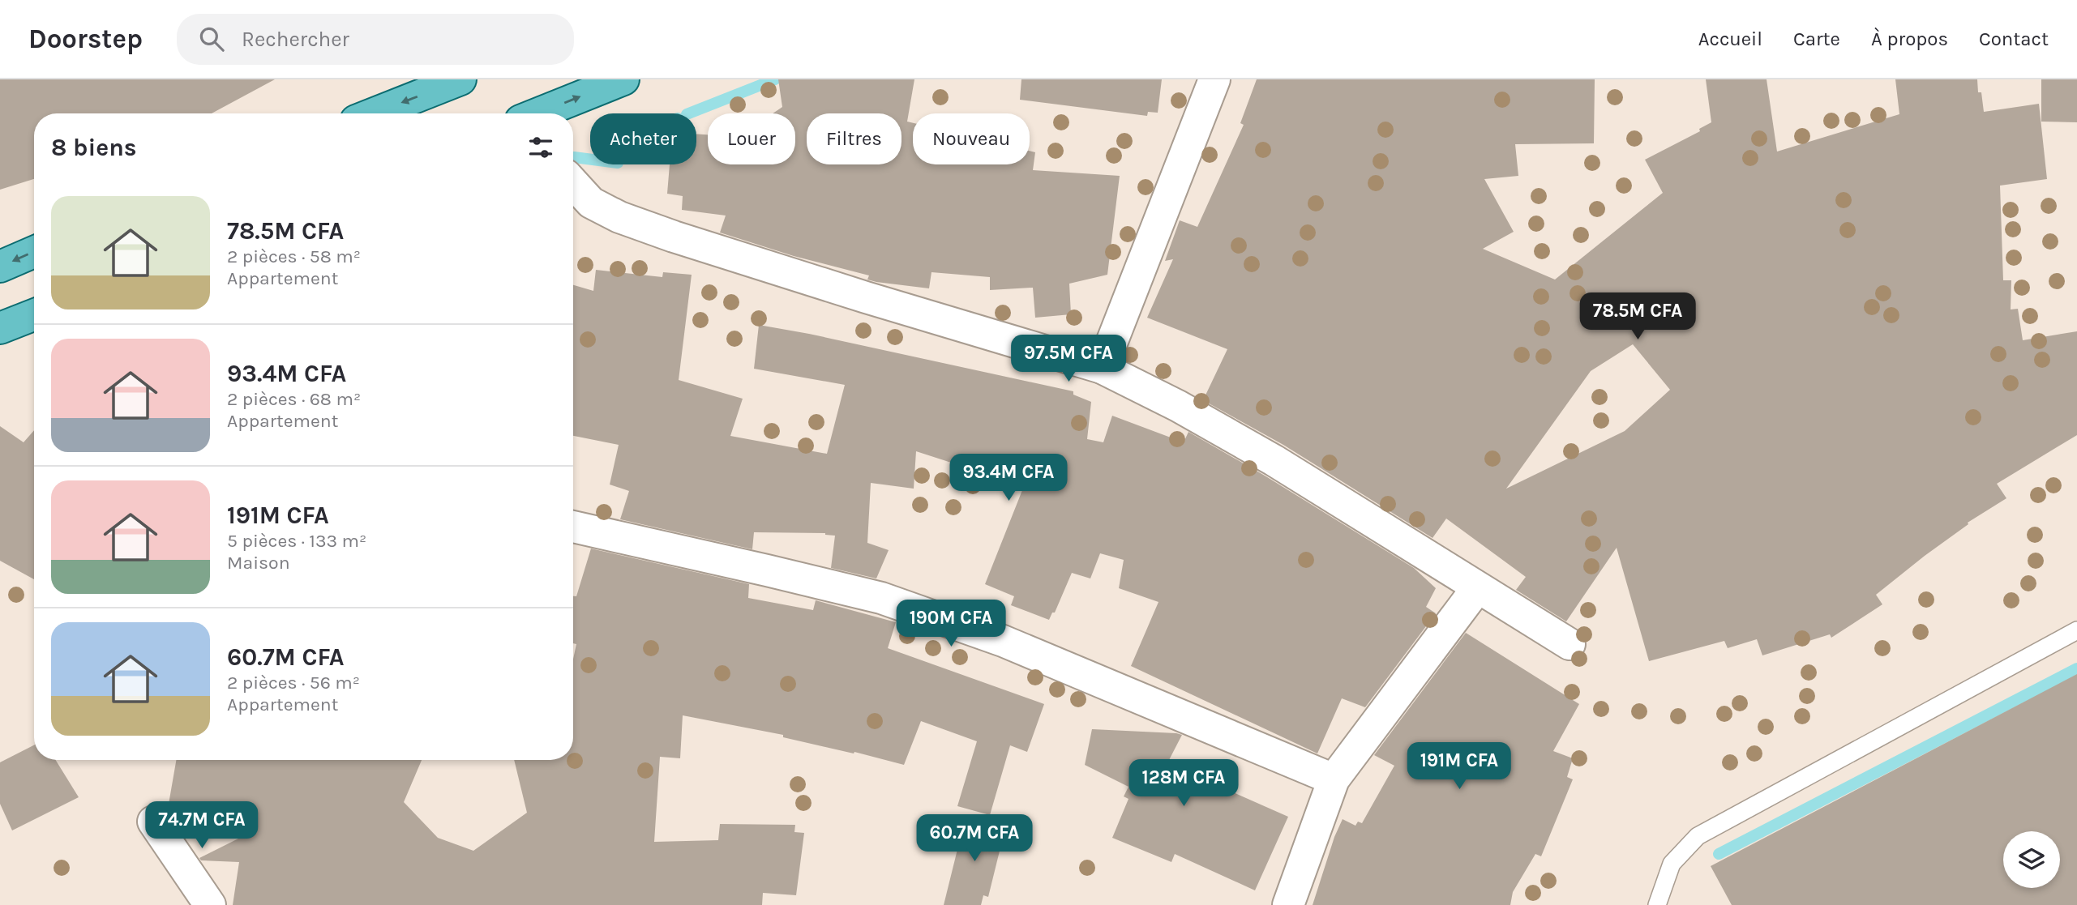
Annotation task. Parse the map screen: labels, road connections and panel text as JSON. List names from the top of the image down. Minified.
{"page":{"header":"Doorstep","search":"Rechercher","nav":["Accueil","Carte","À propos","Contact"],"chip":["Acheter","Louer","Filtres","Nouveau"],"heading":"8 biens","list":[{"name":"78.5M CFA","note":"2 pièces · 58 m² · Appartement"},{"name":"93.4M CFA","note":"2 pièces · 68 m² · Appartement"},{"name":"191M CFA","note":"5 pièces · 133 m² · Maison"},{"name":"60.7M CFA","note":"2 pièces · 56 m² · Appartement"}],"price":["78.5M CFA","97.5M CFA","93.4M CFA","190M CFA","191M CFA","128M CFA","74.7M CFA","60.7M CFA"]}}
